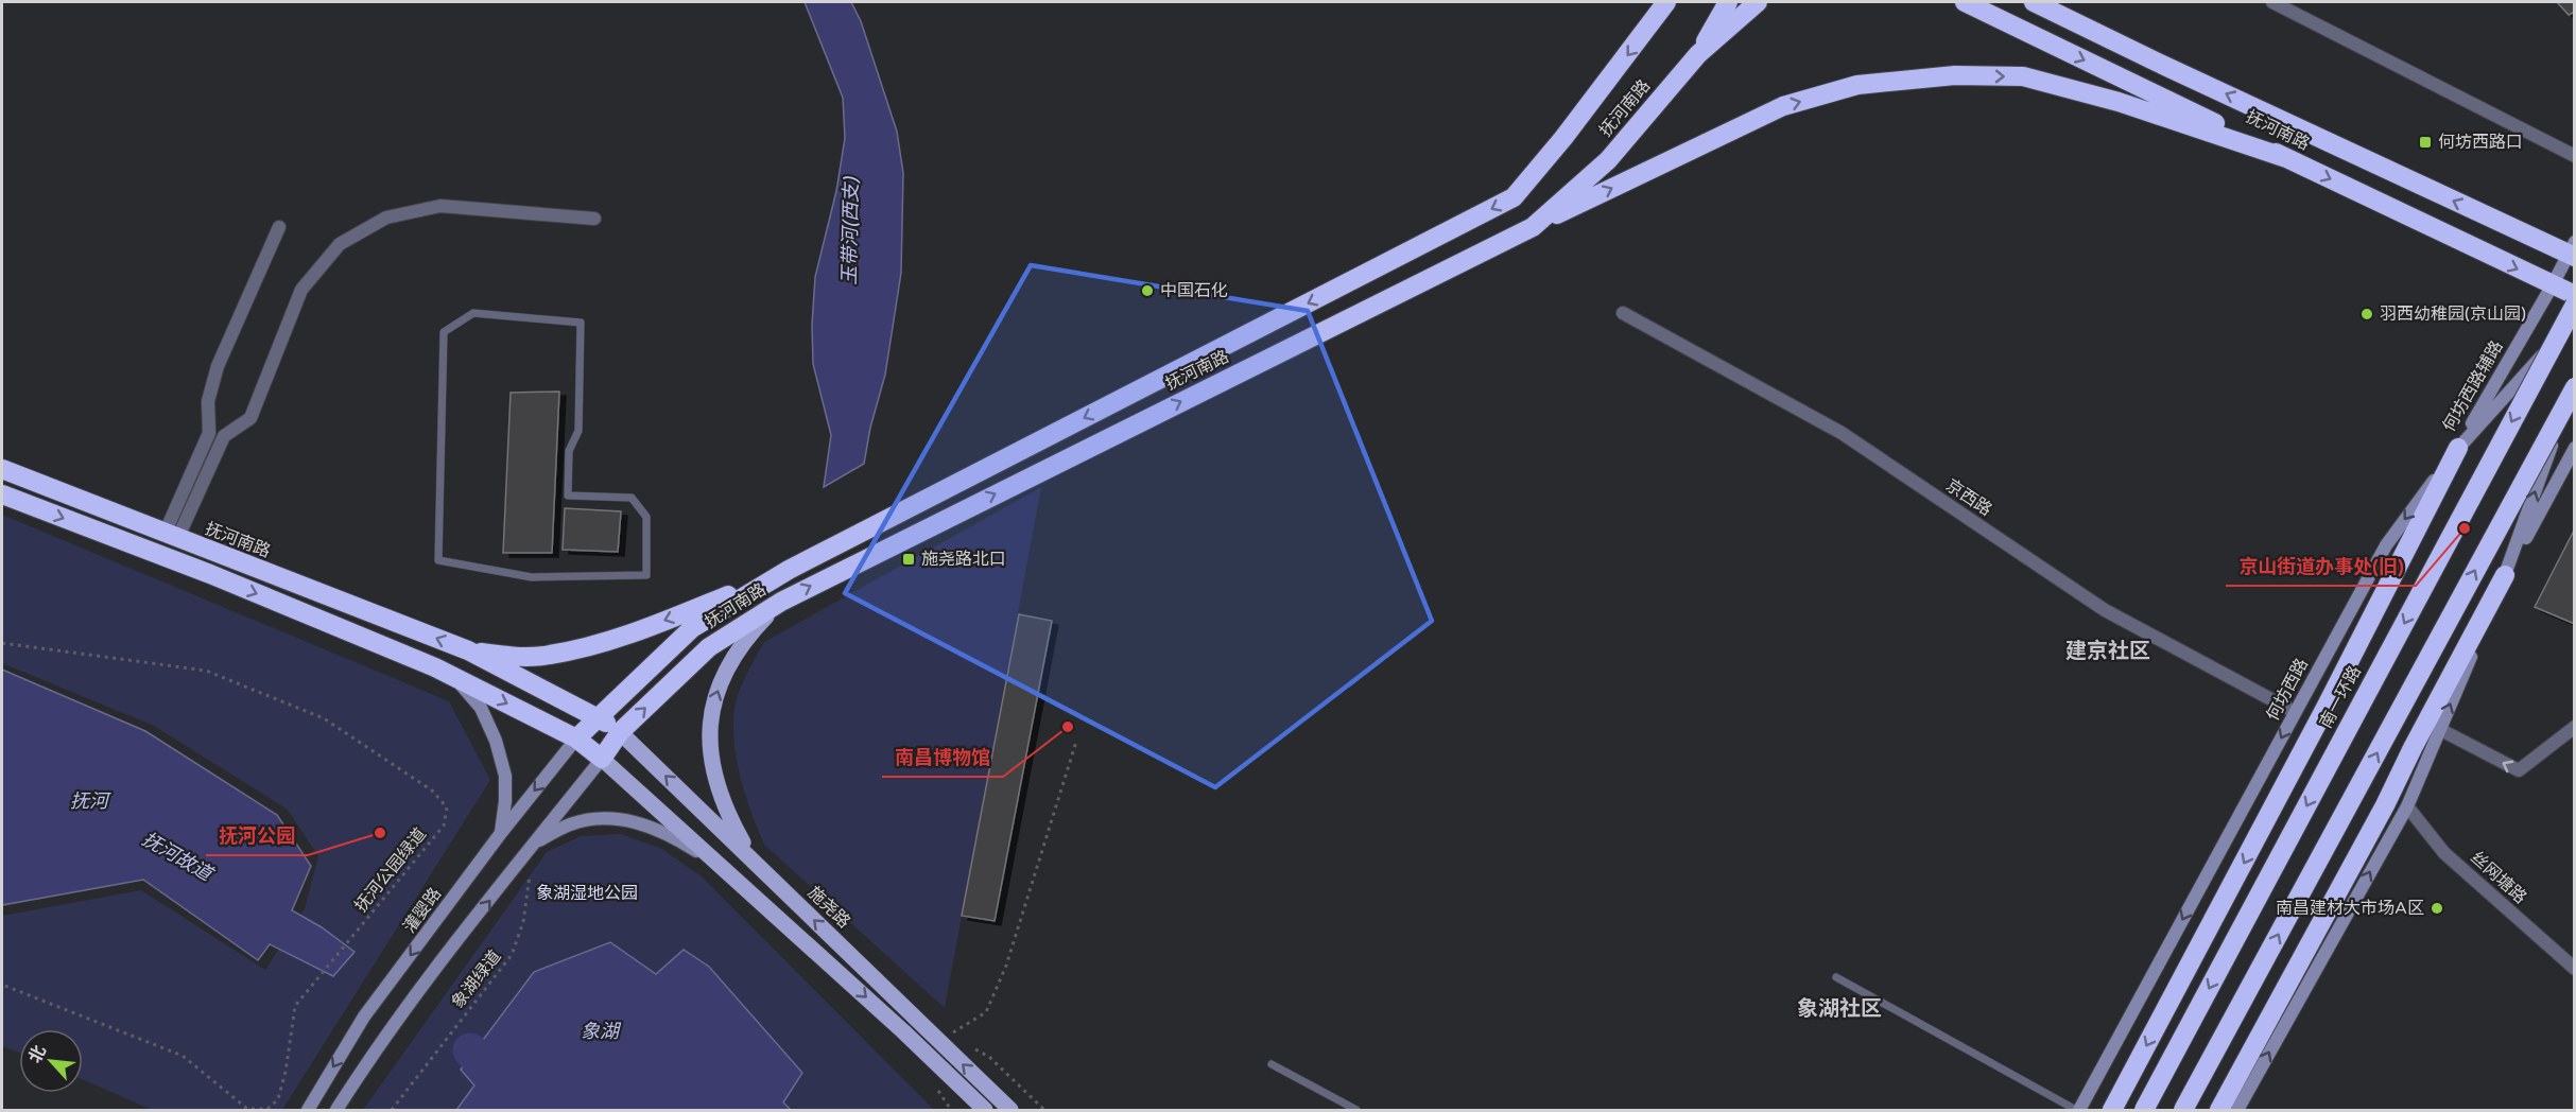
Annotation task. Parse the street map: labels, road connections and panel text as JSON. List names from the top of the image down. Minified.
{"streets":{"highway":["抚河南路","南一环路"],"main road":["何坊西路辅路","何坊西路","施尧路","灌婴路"],"street":["京西路","丝网塘路"],"path":["抚河公园绿道","象湖绿道"]},"crossings":[["抚河南路","何坊西路辅路"],["抚河南路","施尧路"],["抚河南路","灌婴路"],["何坊西路辅路","何坊西路"],["京西路","何坊西路"]],"one_way":["何坊西路"],"districts":["建京社区","象湖社区"],"water":["玉带河(西支)","抚河","抚河故道","象湖"],"parks":["象湖湿地公园"],"places":{"transit":["何坊西路口","施尧路北口"],"other":["中国石化","羽西幼稚园(京山园)","京山街道办事处(旧)","南昌博物馆","抚河公园","南昌建材大市场A区"]},"north":"top left"}
